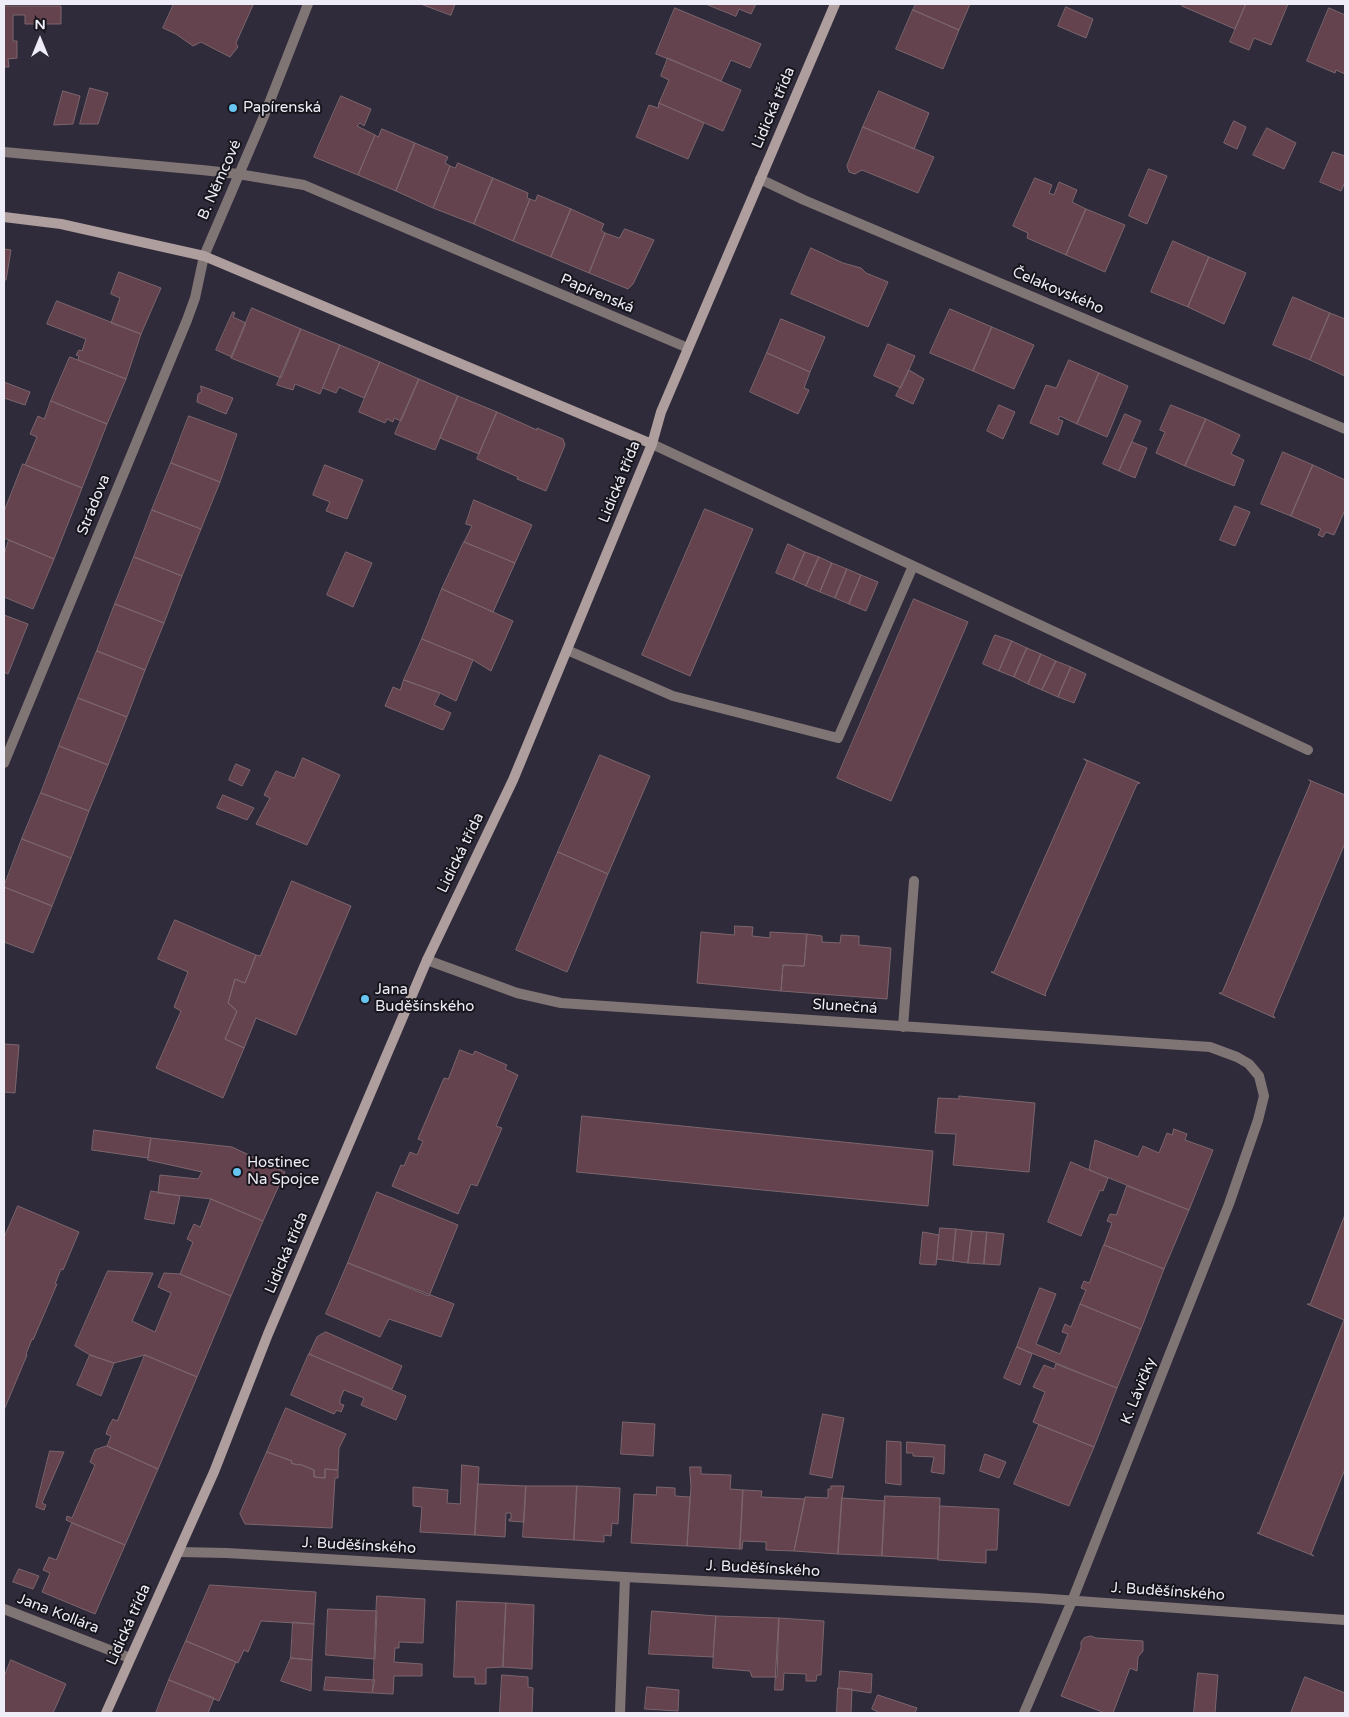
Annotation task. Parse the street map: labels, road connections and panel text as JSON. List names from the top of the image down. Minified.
{"streets":{"street":["Lidická třída","B. Němcové","Čelakovského","Papírenská","Strádova","Slunečná","K. Lávičky","J. Buděšínského","Jana Kollára"]},"crossings":[["Lidická třída","Čelakovského"],["Lidická třída","Papírenská"],["Lidická třída","Slunečná"],["Lidická třída","J. Buděšínského"],["Lidická třída","Jana Kollára"],["B. Němcové","Papírenská"],["B. Němcové","Strádova"],["Slunečná","K. Lávičky"],["K. Lávičky","J. Buděšínského"]],"places":["Papírenská","Jana Buděšínského","Hostinec Na Spojce"],"north":"top"}
